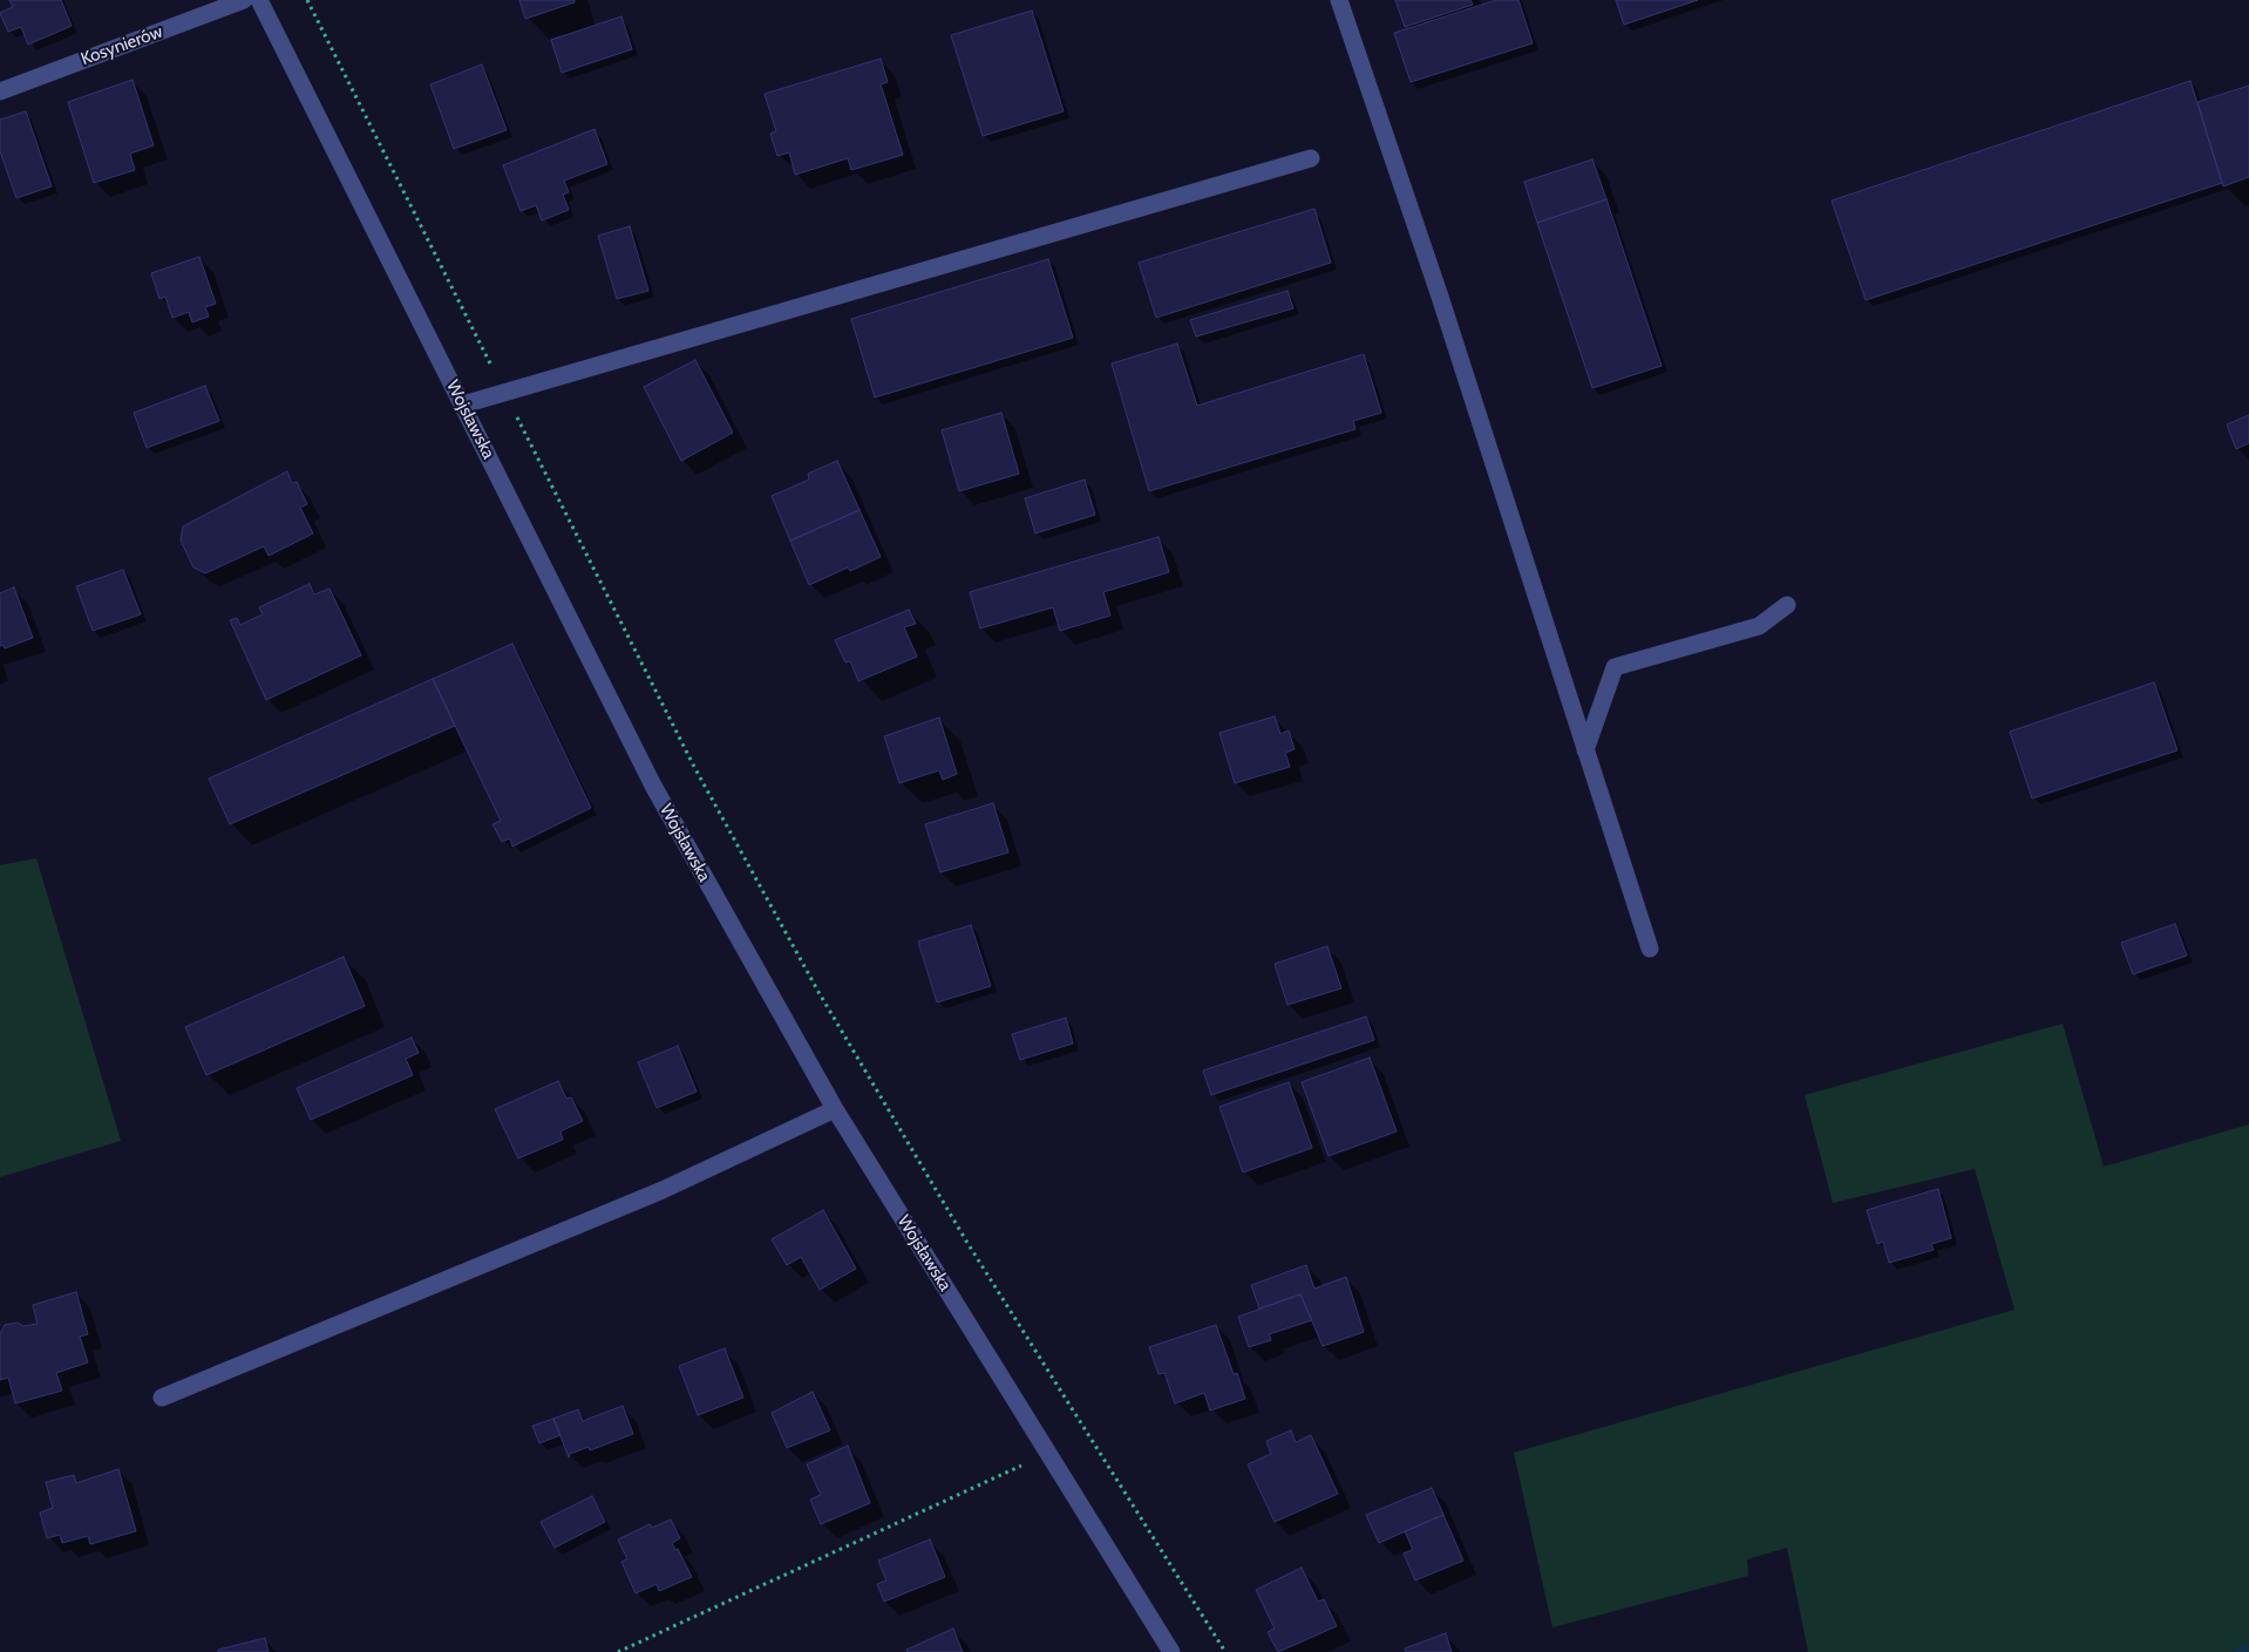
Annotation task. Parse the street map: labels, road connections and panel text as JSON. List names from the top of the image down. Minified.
{"streets":{"street":["Kosynierów","Wojsławska"]}}
